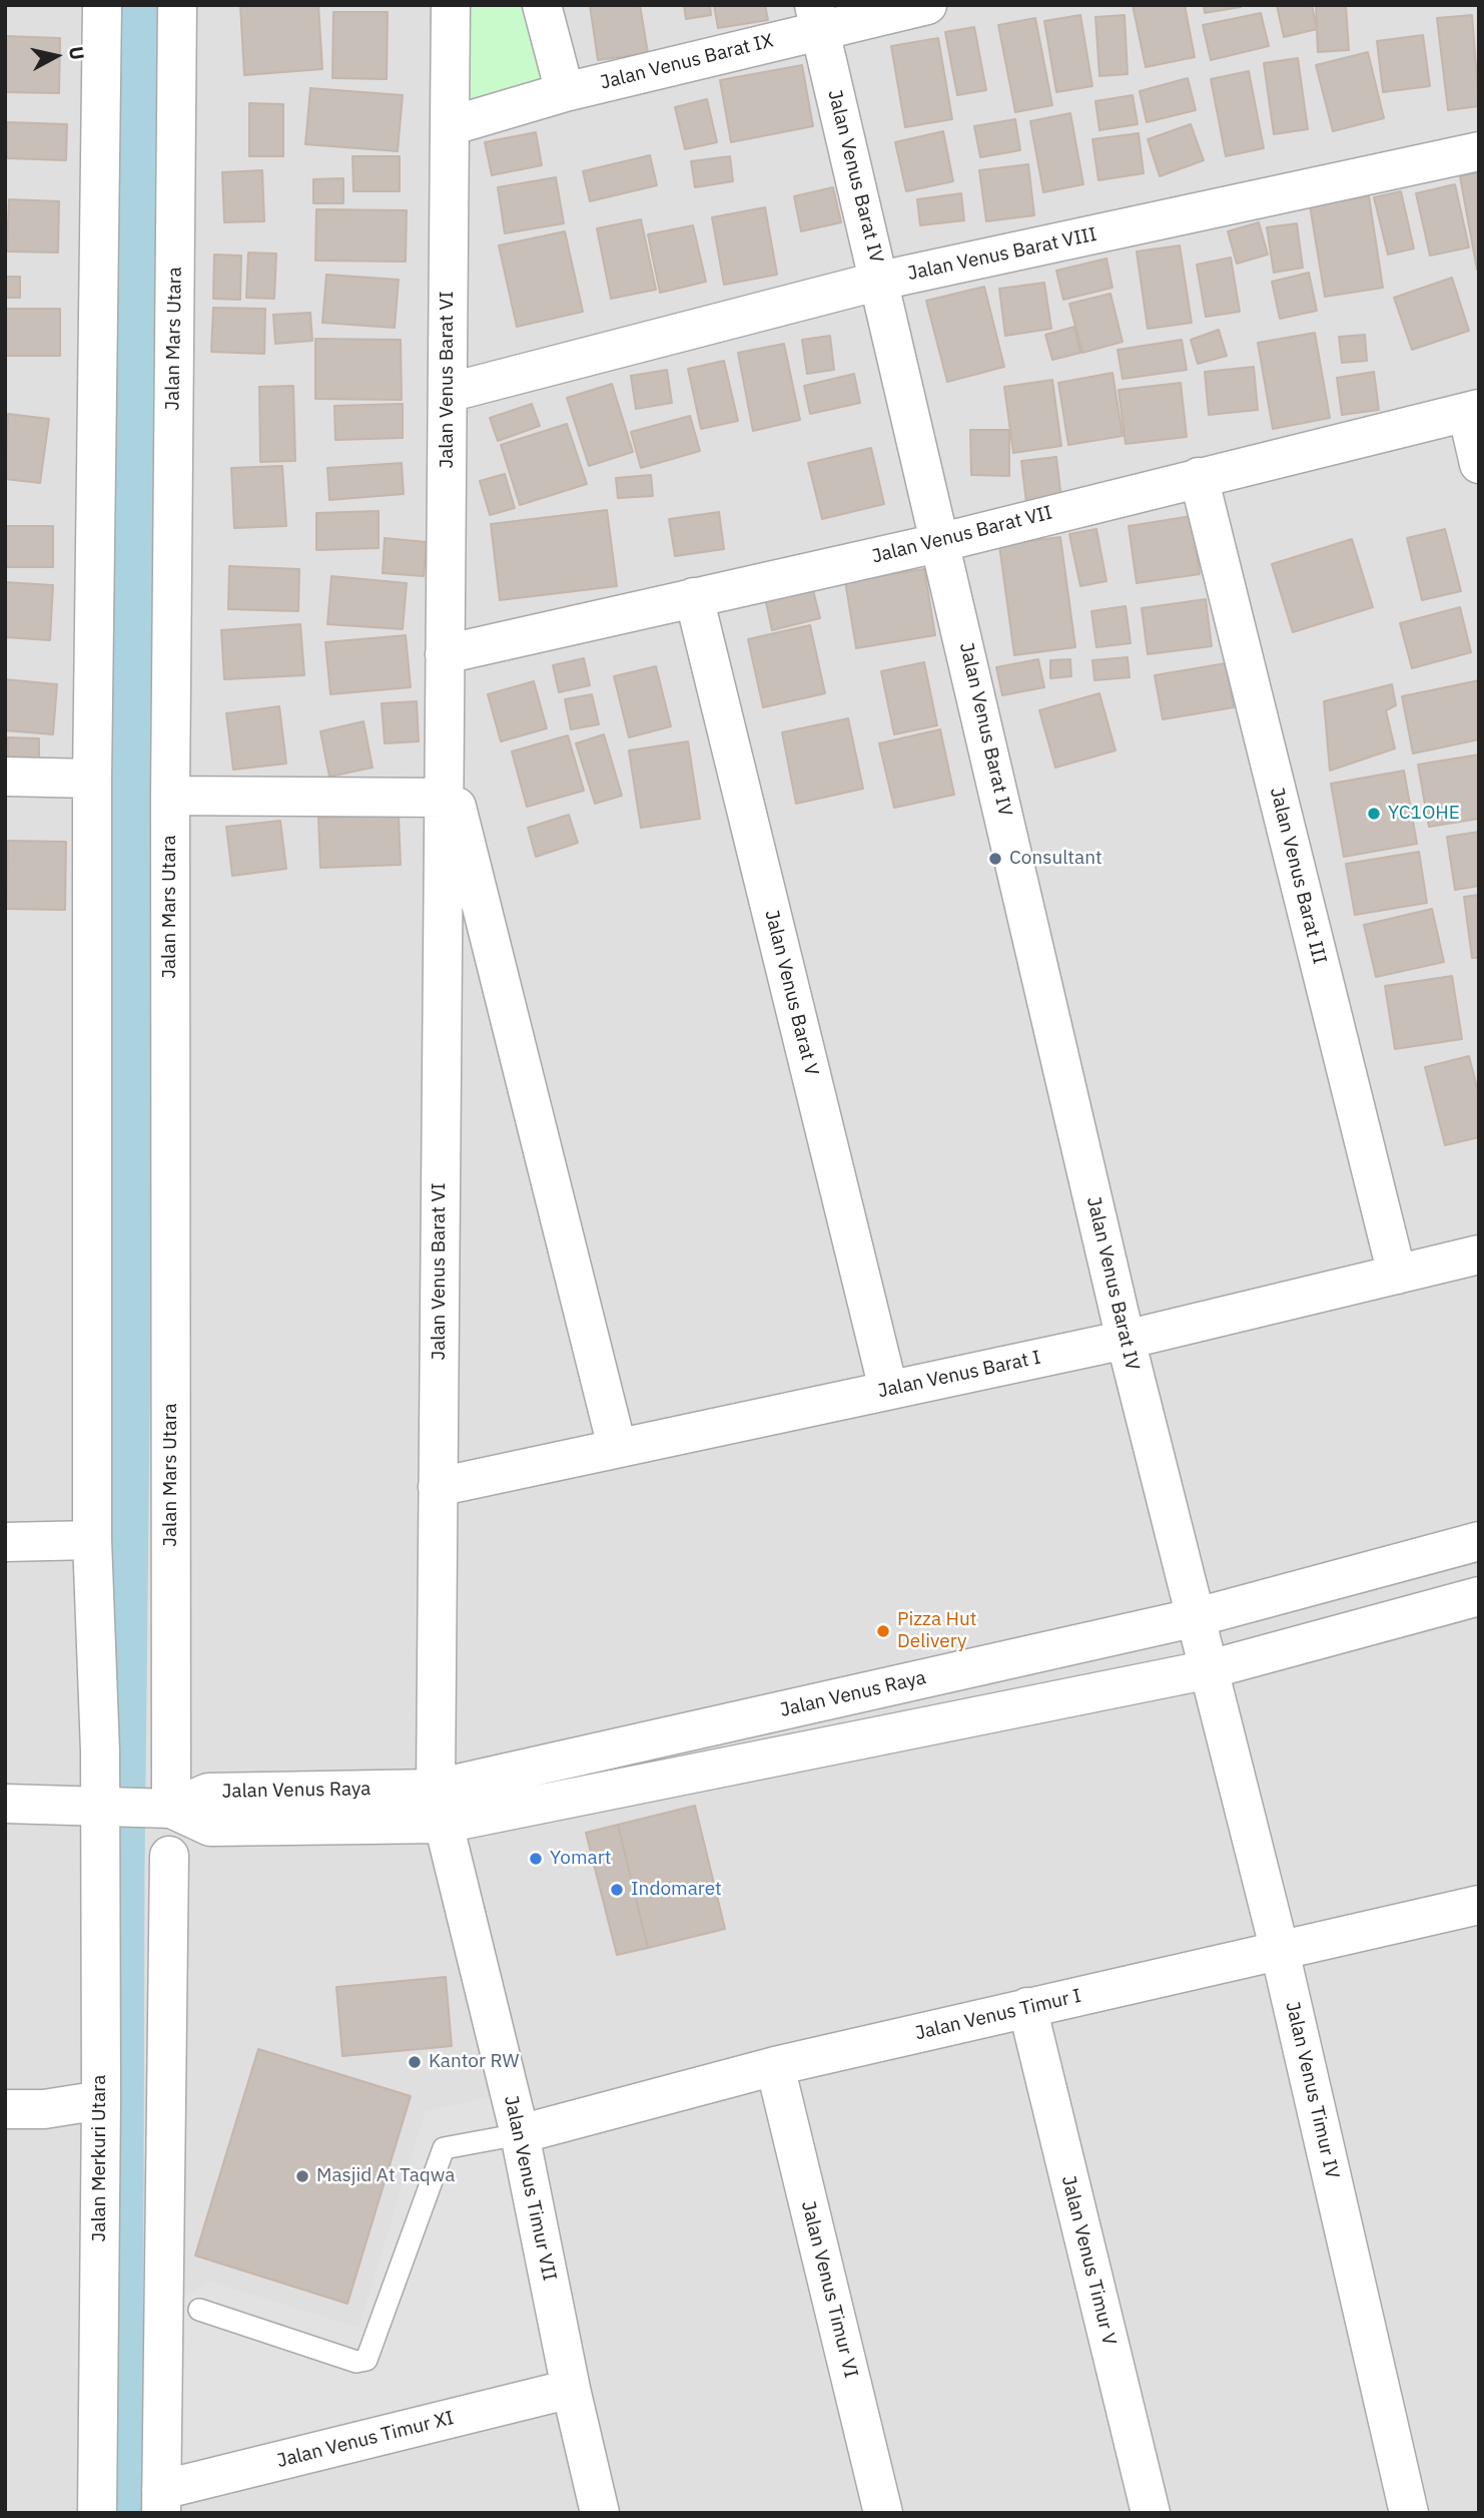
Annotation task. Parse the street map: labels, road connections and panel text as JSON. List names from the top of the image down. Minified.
{"streets":{"street":["Jalan Venus Barat IX","Jalan Venus Barat IV","Jalan Venus Barat VIII","Jalan Mars Utara","Jalan Venus Barat VI","Jalan Venus Barat VII","Jalan Venus Barat III","Jalan Venus Barat V","Jalan Venus Barat I","Jalan Venus Raya","Jalan Venus Timur I","Jalan Venus Timur IV","Jalan Merkuri Utara","Jalan Venus Timur VII","Jalan Venus Timur V","Jalan Venus Timur VI","Jalan Venus Timur XI"]},"crossings":[["Jalan Venus Barat IX","Jalan Venus Barat IV"],["Jalan Venus Barat IX","Jalan Venus Barat VI"],["Jalan Venus Barat IV","Jalan Venus Barat VIII"],["Jalan Venus Barat IV","Jalan Venus Barat VII"],["Jalan Venus Barat IV","Jalan Venus Barat I"],["Jalan Venus Barat IV","Jalan Venus Raya"],["Jalan Venus Barat IV","Jalan Venus Timur IV"],["Jalan Venus Barat VIII","Jalan Venus Barat VI"],["Jalan Mars Utara","Jalan Venus Raya"],["Jalan Venus Barat VI","Jalan Venus Barat VII"],["Jalan Venus Barat VI","Jalan Venus Barat I"],["Jalan Venus Barat VI","Jalan Venus Raya"],["Jalan Venus Barat VI","Jalan Venus Timur VII"],["Jalan Venus Barat VII","Jalan Venus Barat III"],["Jalan Venus Barat VII","Jalan Venus Barat V"],["Jalan Venus Barat III","Jalan Venus Barat I"],["Jalan Venus Barat V","Jalan Venus Barat I"],["Jalan Venus Raya","Jalan Venus Timur IV"],["Jalan Venus Raya","Jalan Venus Timur VII"],["Jalan Venus Timur I","Jalan Venus Timur IV"],["Jalan Venus Timur I","Jalan Venus Timur VII"],["Jalan Venus Timur I","Jalan Venus Timur V"],["Jalan Venus Timur I","Jalan Venus Timur VI"],["Jalan Venus Timur VII","Jalan Venus Timur XI"]],"places":["YC1OHE","Consultant","Pizza Hut Delivery","Yomart","Indomaret","Kantor RW","Masjid At Taqwa"],"north":"right"}
